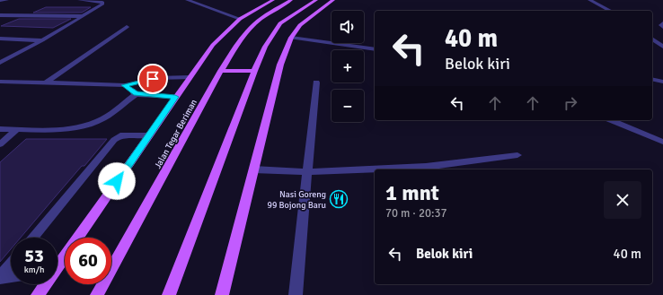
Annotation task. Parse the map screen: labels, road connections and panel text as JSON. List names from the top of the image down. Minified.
{"streets":{"main road":["Jalan Tegar Beriman"]},"places":{"restaurant":["Nasi Goreng 99 Bojong Baru"]},"page":{"map_buttons":["+","−"],"turn":["40 m","Belok kiri"],"heading":["1 mnt","70 m · 20:37"],"list":[{"name":"Belok kiri","value":"40 m"}],"speed":"53 km/h","limit":"60"}}
